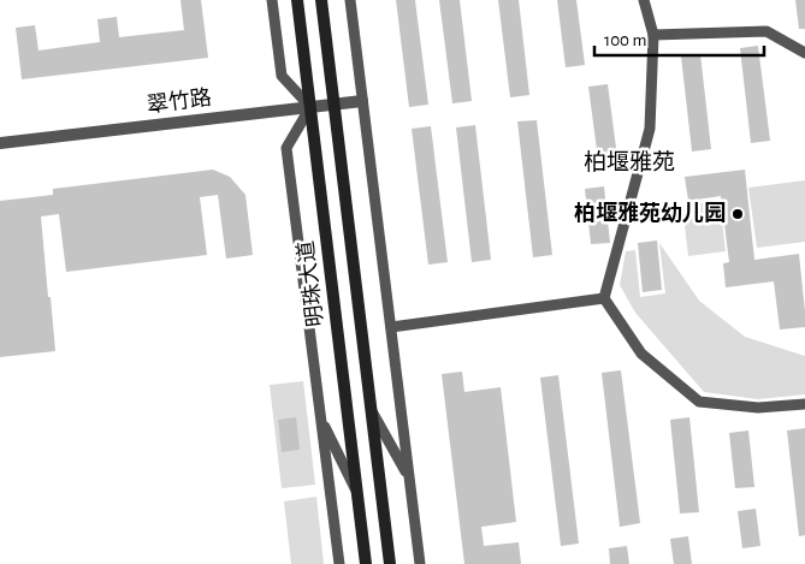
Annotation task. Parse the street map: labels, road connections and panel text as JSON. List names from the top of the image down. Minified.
{"streets":{"main road":["明珠大道"],"street":["翠竹路"]},"crossings":[["翠竹路","明珠大道"]],"districts":["柏堰雅苑"],"places":["柏堰雅苑幼儿园"],"scale_bar":"100 m"}
